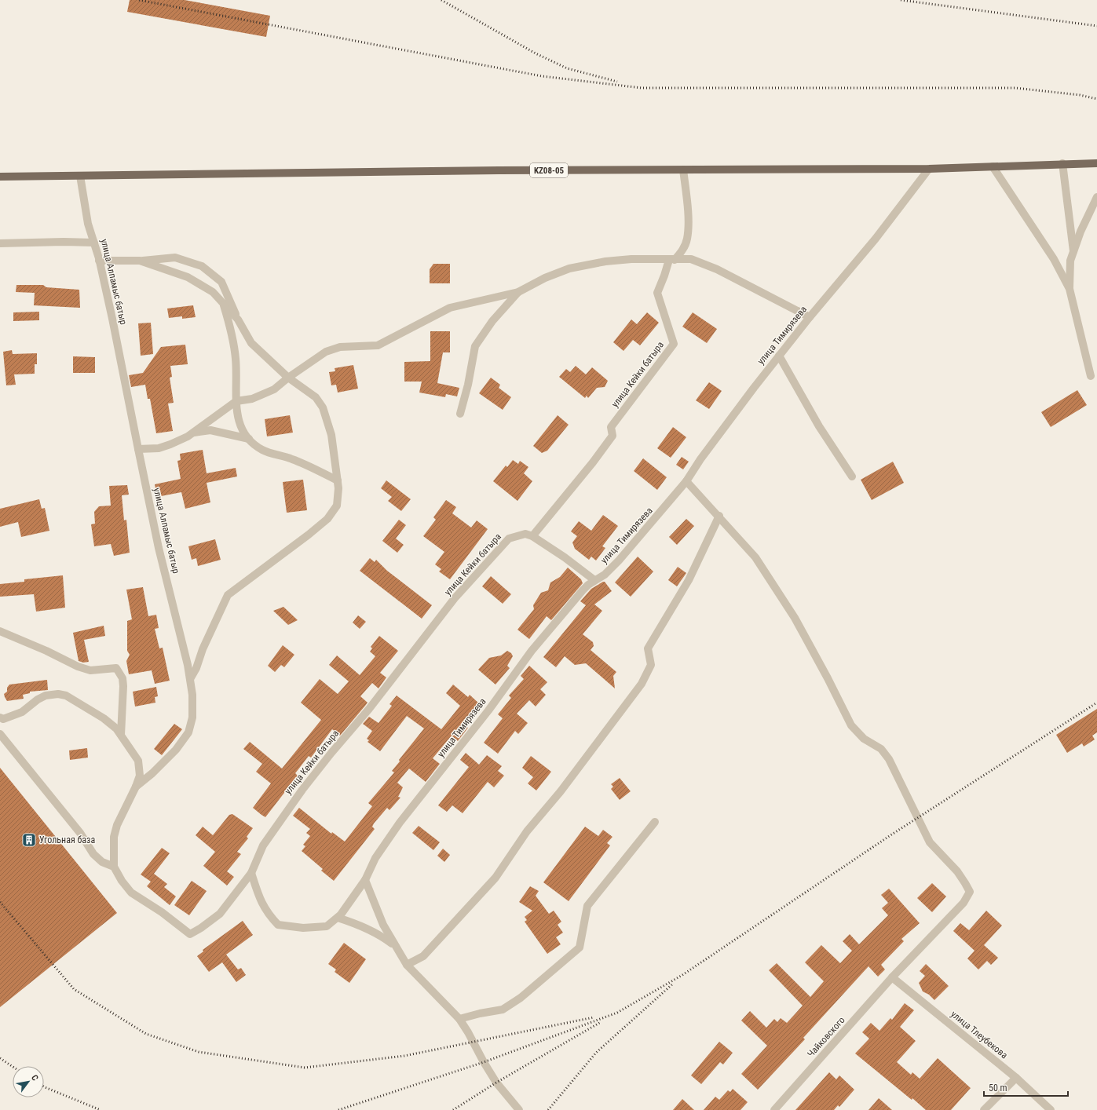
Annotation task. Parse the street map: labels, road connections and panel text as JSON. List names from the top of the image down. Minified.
{"streets":{"main road":["KZ08-05"],"street":["улица Алпамыс батыр","улица Тимирязева","улица Кейки батыра","улица Тлеубекова","Чайковского"]},"crossings":[["KZ08-05","улица Алпамыс батыр"],["KZ08-05","улица Тимирязева"],["улица Алпамыс батыр","улица Кейки батыра"],["улица Тимирязева","улица Кейки батыра"],["улица Тлеубекова","Чайковского"]],"places":{"building":["Угольная база"]},"scale_bar":"50 m","north":"top right"}
